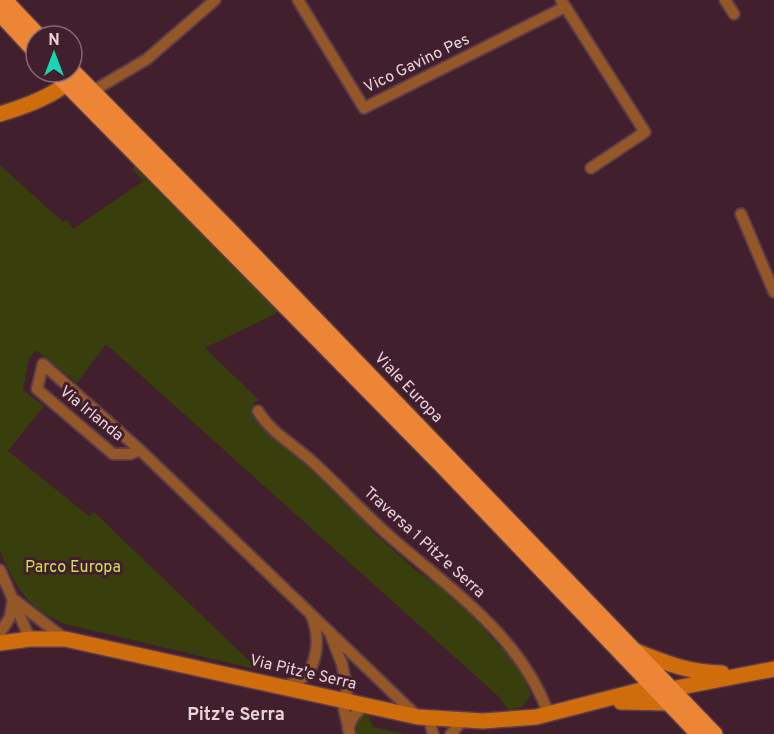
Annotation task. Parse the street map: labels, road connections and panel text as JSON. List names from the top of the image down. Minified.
{"streets":{"main road":["Viale Europa"],"street":["Vico Gavino Pes","Via Irlanda","Traversa 1 Pitz'e Serra","Via Pitz'e Serra"]},"crossings":[["Viale Europa","Via Pitz'e Serra"],["Via Irlanda","Via Pitz'e Serra"],["Traversa 1 Pitz'e Serra","Via Pitz'e Serra"]],"districts":["Pitz'e Serra"],"parks":["Parco Europa"],"north":"top"}
